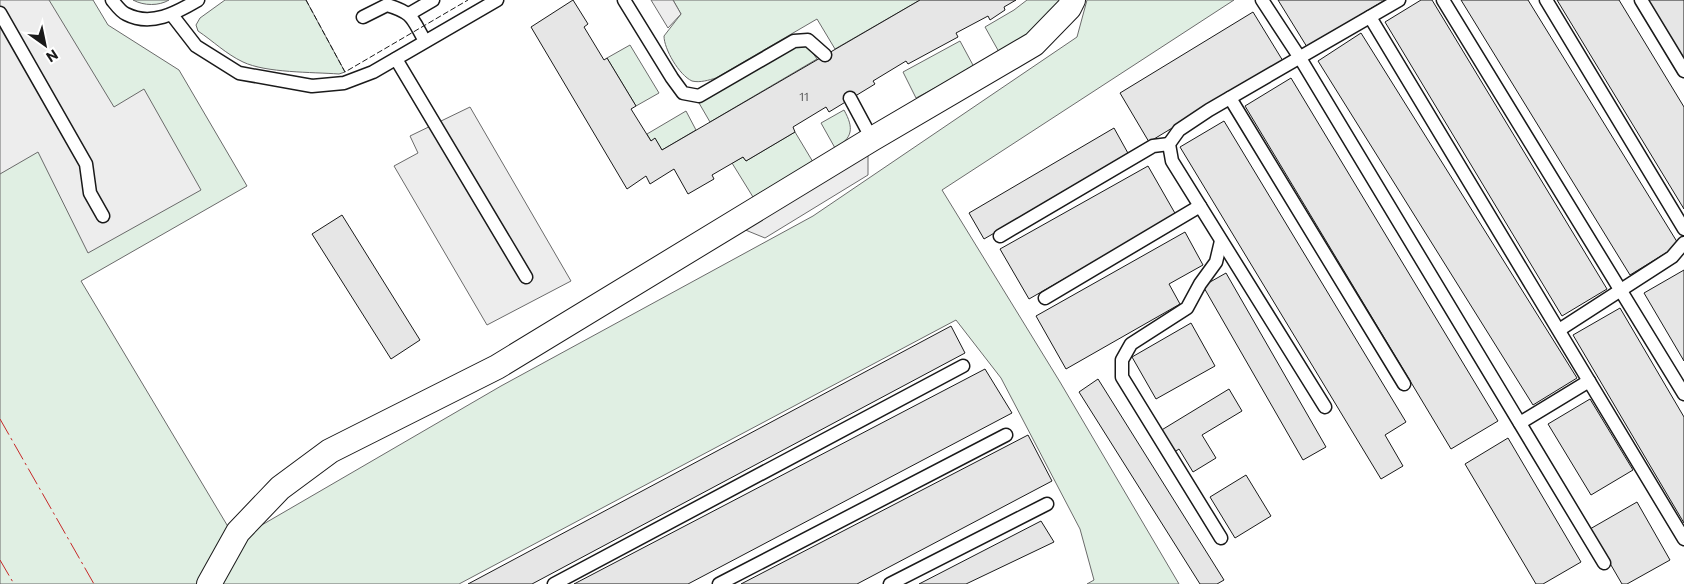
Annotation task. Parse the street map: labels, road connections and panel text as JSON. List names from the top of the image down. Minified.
{"house_numbers":["11"],"north":"bottom right"}
